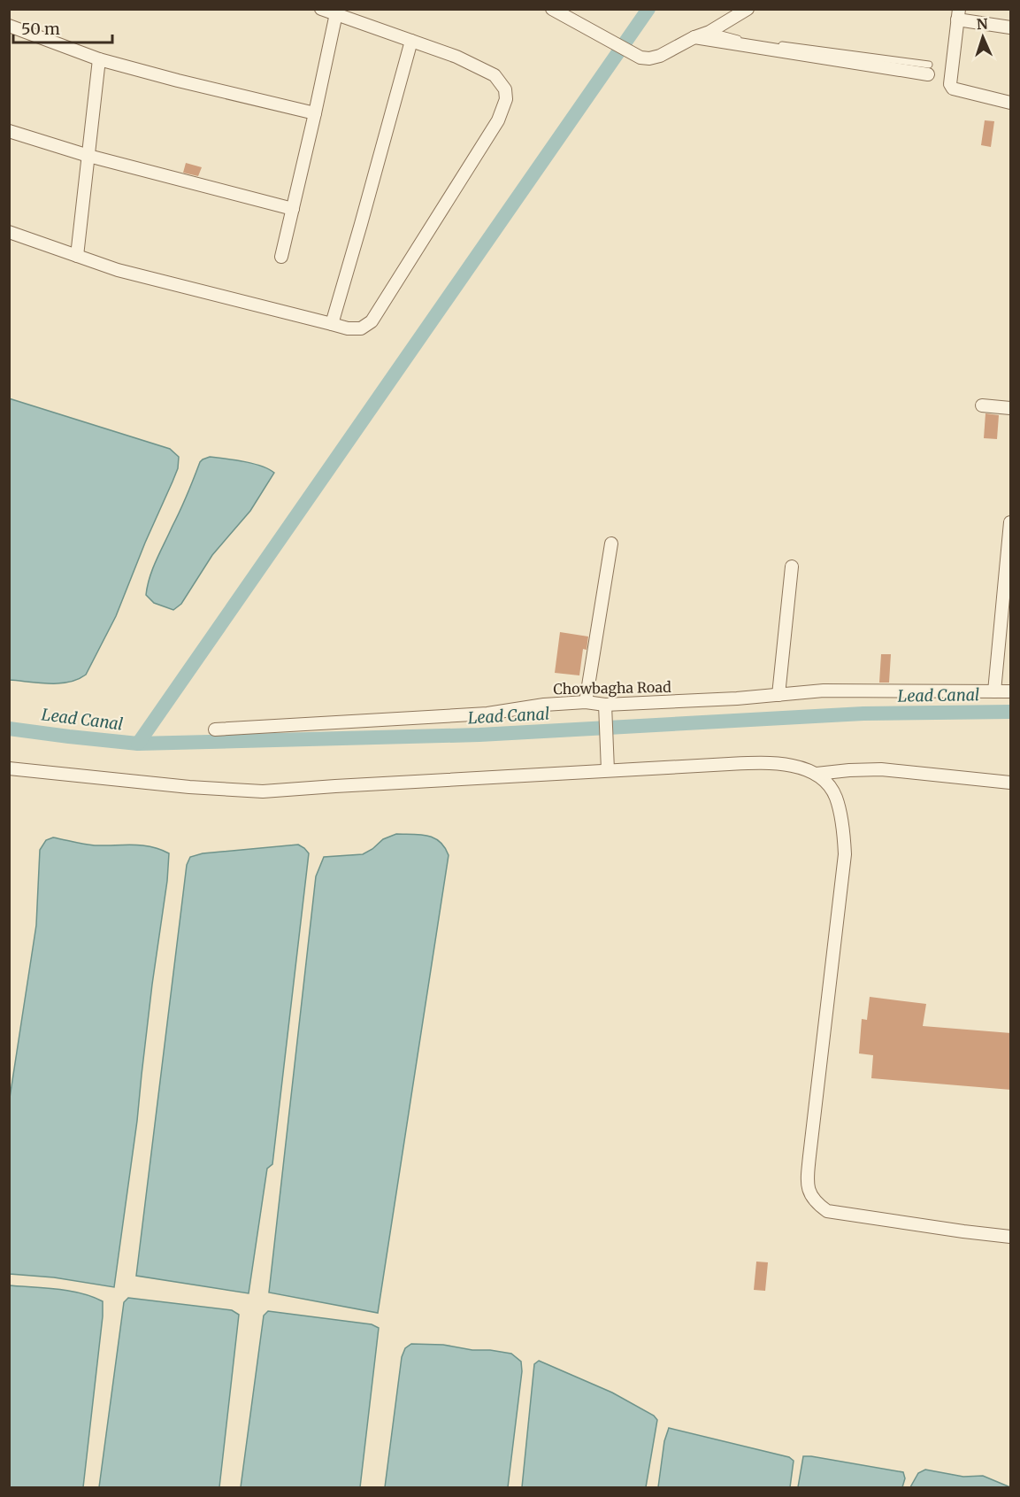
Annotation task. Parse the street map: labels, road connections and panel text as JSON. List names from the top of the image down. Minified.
{"streets":{"street":["Chowbagha Road"]},"water":["Lead Canal"],"scale_bar":"50 m","north":"top"}
